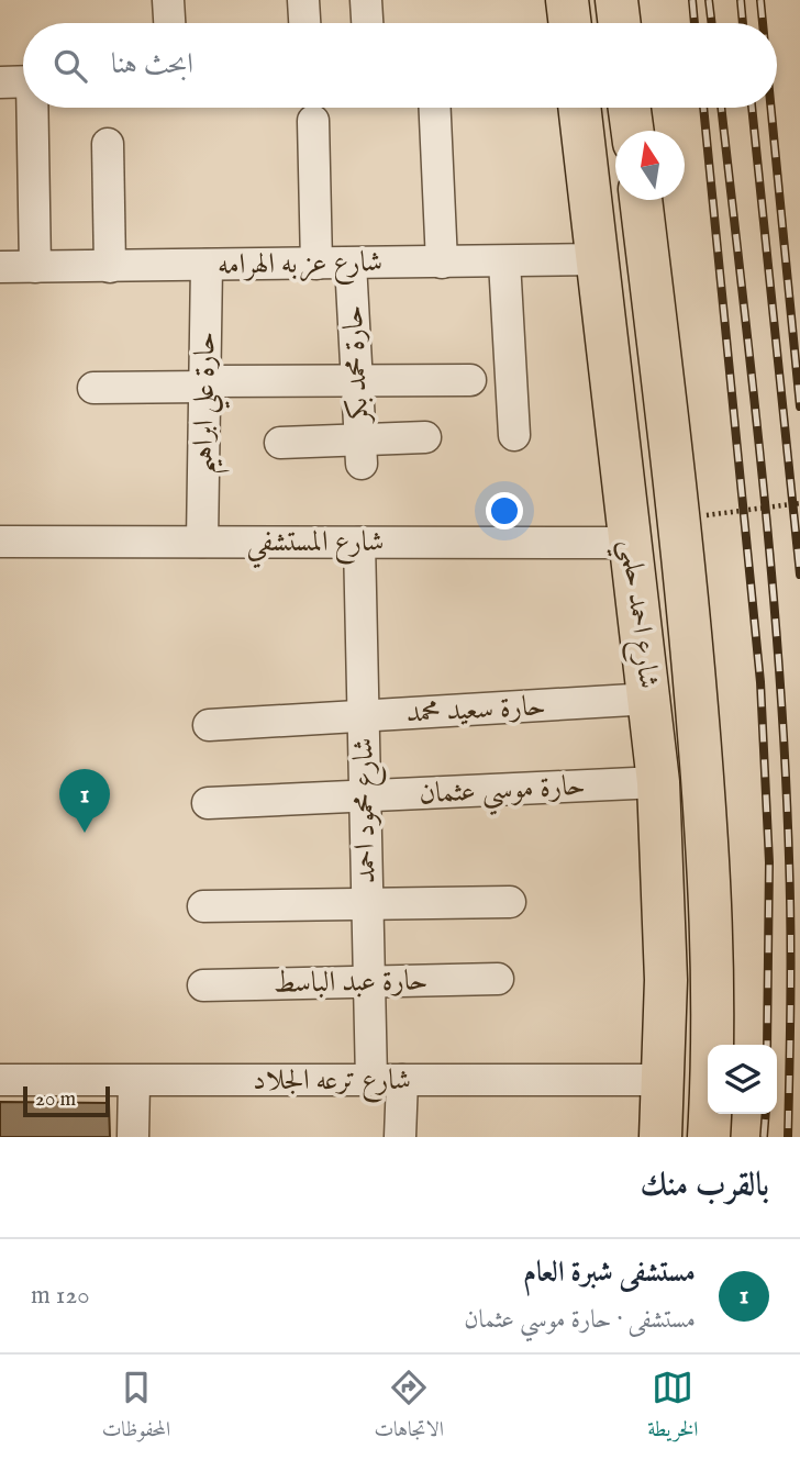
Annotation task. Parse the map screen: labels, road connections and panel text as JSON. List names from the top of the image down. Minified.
{"streets":{"main road":["شارع احمد حلمي"],"street":["شارع عزبه الهرامه","حارة محمد بكر","حارة علي ابراهيم","شارع المستشفي","حارة سعيد محمد","حارة موسي عثمان","شارع محمود احمد","حارة عبد الباسط","شارع ترعه الجلاد"]},"crossings":[["شارع عزبه الهرامه","حارة محمد بكر"],["شارع عزبه الهرامه","حارة علي ابراهيم"],["شارع عزبه الهرامه","شارع احمد حلمي"],["حارة علي ابراهيم","شارع المستشفي"],["شارع المستشفي","شارع احمد حلمي"],["شارع المستشفي","شارع محمود احمد"],["شارع احمد حلمي","حارة سعيد محمد"],["شارع احمد حلمي","حارة موسي عثمان"],["شارع احمد حلمي","شارع ترعه الجلاد"],["حارة سعيد محمد","شارع محمود احمد"],["حارة موسي عثمان","شارع محمود احمد"],["شارع محمود احمد","حارة عبد الباسط"],["شارع محمود احمد","شارع ترعه الجلاد"]],"scale_bar":"20 m","north":"top","page":{"search":"ابحث هنا","pins":"1","scale":"20 m","heading":"بالقرب منك","list":[{"mark":"1","name":"مستشفى شبرة العام","note":"مستشفى · حارة موسي عثمان","value":"120 m"}],"nav":["الخريطة","الاتجاهات","المحفوظات"]}}
